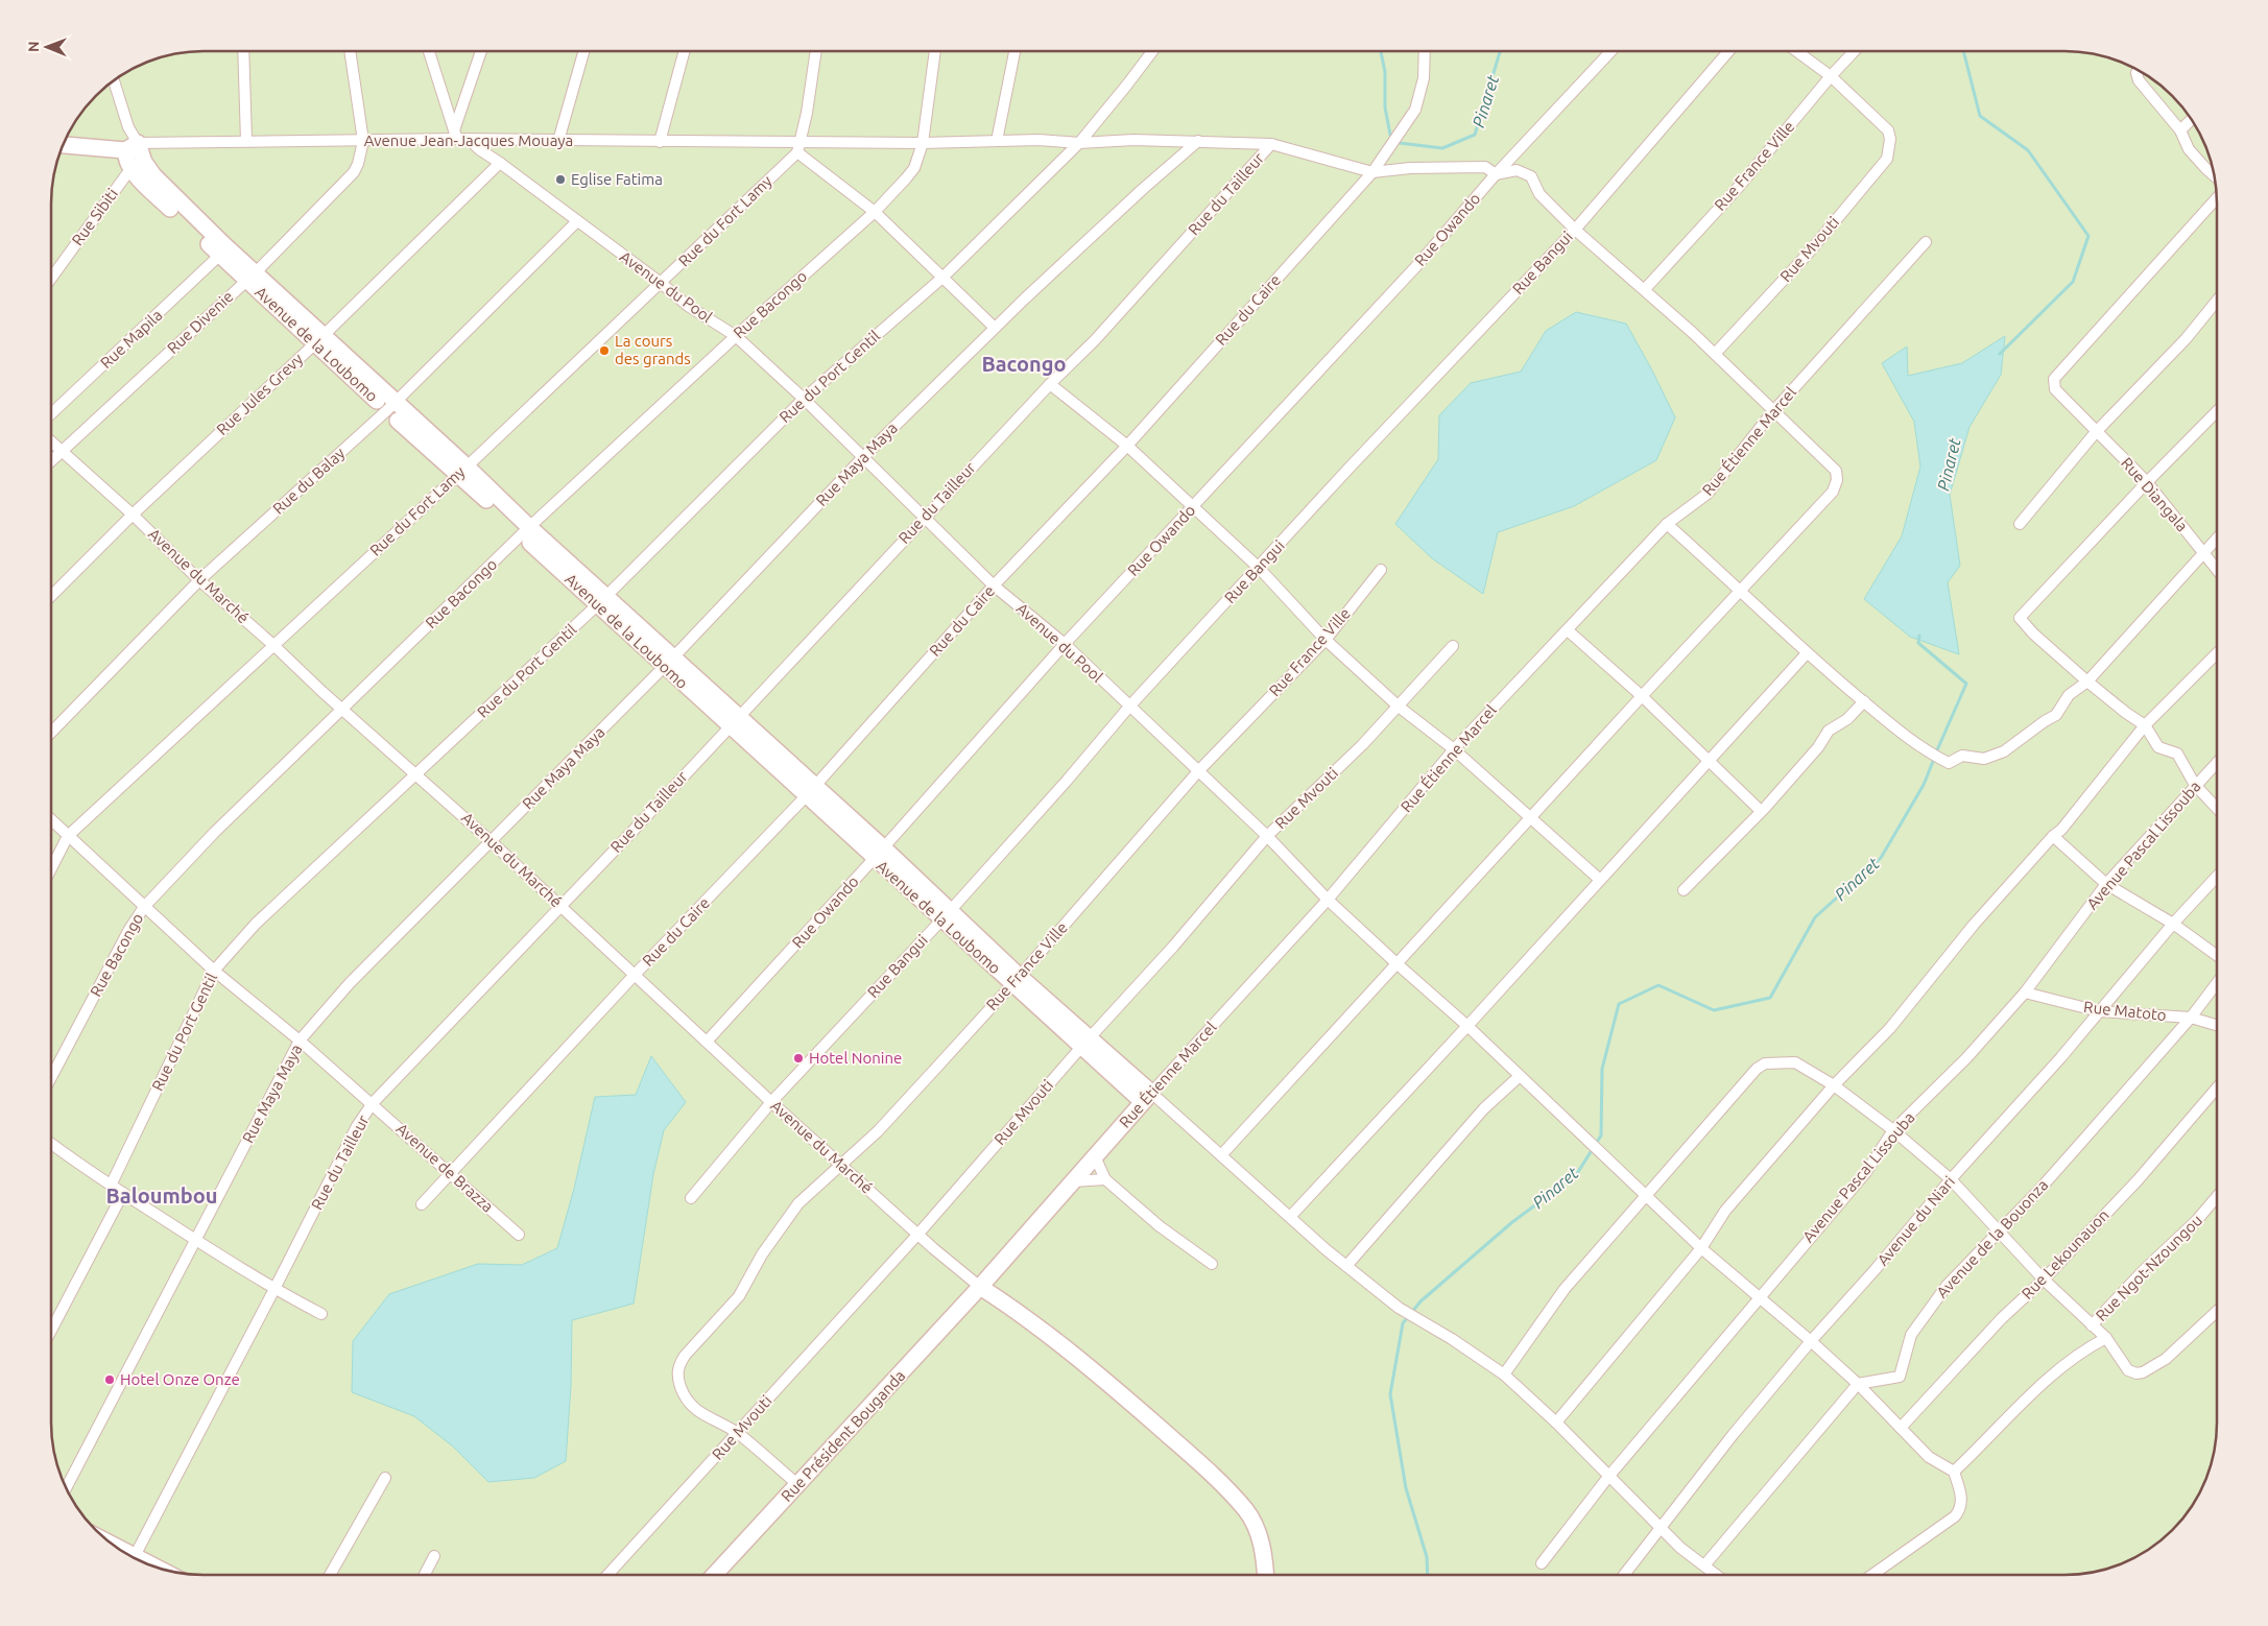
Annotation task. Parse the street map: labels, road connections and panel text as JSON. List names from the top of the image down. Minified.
{"streets":{"street":["Avenue Jean-Jacques Mouaya","Rue France Ville","Rue du Tailleur","Rue Sibiti","Rue du Fort Lamy","Rue Owando","Rue Mvouti","Rue Bangui","Avenue du Pool","Rue Bacongo","Rue du Caire","Rue Divenie","Rue Mapila","Avenue de la Loubomo","Rue du Port Gentil","Rue Jules Grevy","Rue Étienne Marcel","Rue Maya Maya","Rue du Balay","Rue Diangala","Avenue du Marché","Avenue Pascal Lissouba","Rue Matoto","Avenue de Brazza","Avenue du Niari","Avenue de la Bouonza","Rue Lekounauon","Rue Ngot-Nzoungou","Rue Président Bouganda"]},"crossings":[["Avenue Jean-Jacques Mouaya","Rue du Tailleur"],["Avenue Jean-Jacques Mouaya","Rue du Fort Lamy"],["Avenue Jean-Jacques Mouaya","Avenue du Pool"],["Avenue Jean-Jacques Mouaya","Rue Bacongo"],["Avenue Jean-Jacques Mouaya","Rue du Caire"],["Avenue Jean-Jacques Mouaya","Rue Divenie"],["Avenue Jean-Jacques Mouaya","Avenue de la Loubomo"],["Avenue Jean-Jacques Mouaya","Rue du Port Gentil"],["Avenue Jean-Jacques Mouaya","Rue Maya Maya"],["Rue France Ville","Rue Mvouti"],["Rue France Ville","Avenue du Pool"],["Rue France Ville","Avenue de la Loubomo"],["Rue France Ville","Avenue du Marché"],["Rue du Tailleur","Avenue du Pool"],["Rue du Tailleur","Avenue de la Loubomo"],["Rue du Tailleur","Avenue du Marché"],["Rue du Tailleur","Avenue de Brazza"],["Rue Sibiti","Avenue de la Loubomo"],["Rue du Fort Lamy","Avenue du Pool"],["Rue du Fort Lamy","Avenue de la Loubomo"],["Rue du Fort Lamy","Avenue du Marché"],["Rue du Fort Lamy","Avenue de Brazza"],["Rue Owando","Avenue du Pool"],["Rue Owando","Avenue de la Loubomo"],["Rue Owando","Avenue du Marché"],["Rue Mvouti","Avenue du Pool"],["Rue Mvouti","Avenue de la Loubomo"],["Rue Mvouti","Avenue du Marché"],["Rue Bangui","Avenue du Pool"],["Rue Bangui","Avenue de la Loubomo"],["Rue Bangui","Avenue du Marché"],["Avenue du Pool","Rue Bacongo"],["Avenue du Pool","Rue du Caire"],["Avenue du Pool","Rue du Port Gentil"],["Avenue du Pool","Rue Jules Grevy"],["Avenue du Pool","Rue Étienne Marcel"],["Avenue du Pool","Rue Maya Maya"],["Avenue du Pool","Rue du Balay"],["Avenue du Pool","Avenue Pascal Lissouba"],["Avenue du Pool","Avenue du Niari"],["Avenue du Pool","Avenue de la Bouonza"],["Avenue du Pool","Rue Lekounauon"],["Rue Bacongo","Avenue de la Loubomo"],["Rue Bacongo","Avenue du Marché"],["Rue Bacongo","Avenue de Brazza"],["Rue du Caire","Avenue de la Loubomo"],["Rue du Caire","Avenue du Marché"],["Rue du Caire","Avenue de Brazza"],["Rue Divenie","Avenue de la Loubomo"],["Rue Divenie","Avenue du Marché"],["Rue Mapila","Avenue de la Loubomo"],["Avenue de la Loubomo","Rue du Port Gentil"],["Avenue de la Loubomo","Rue Jules Grevy"],["Avenue de la Loubomo","Rue Étienne Marcel"],["Avenue de la Loubomo","Rue Maya Maya"],["Avenue de la Loubomo","Rue du Balay"],["Rue du Port Gentil","Avenue du Marché"],["Rue du Port Gentil","Avenue de Brazza"],["Rue Jules Grevy","Avenue du Marché"],["Rue Étienne Marcel","Avenue du Marché"],["Rue Étienne Marcel","Rue Président Bouganda"],["Rue Maya Maya","Avenue du Marché"],["Rue Maya Maya","Avenue de Brazza"],["Rue du Balay","Avenue du Marché"],["Avenue du Marché","Rue Président Bouganda"],["Avenue Pascal Lissouba","Rue Matoto"],["Rue Matoto","Avenue du Niari"],["Rue Matoto","Avenue de la Bouonza"]],"districts":["Bacongo","Baloumbou"],"water":["Pinaret"],"places":["Eglise Fatima","La cours des grands","Hotel Nonine","Hotel Onze Onze"],"north":"left"}
